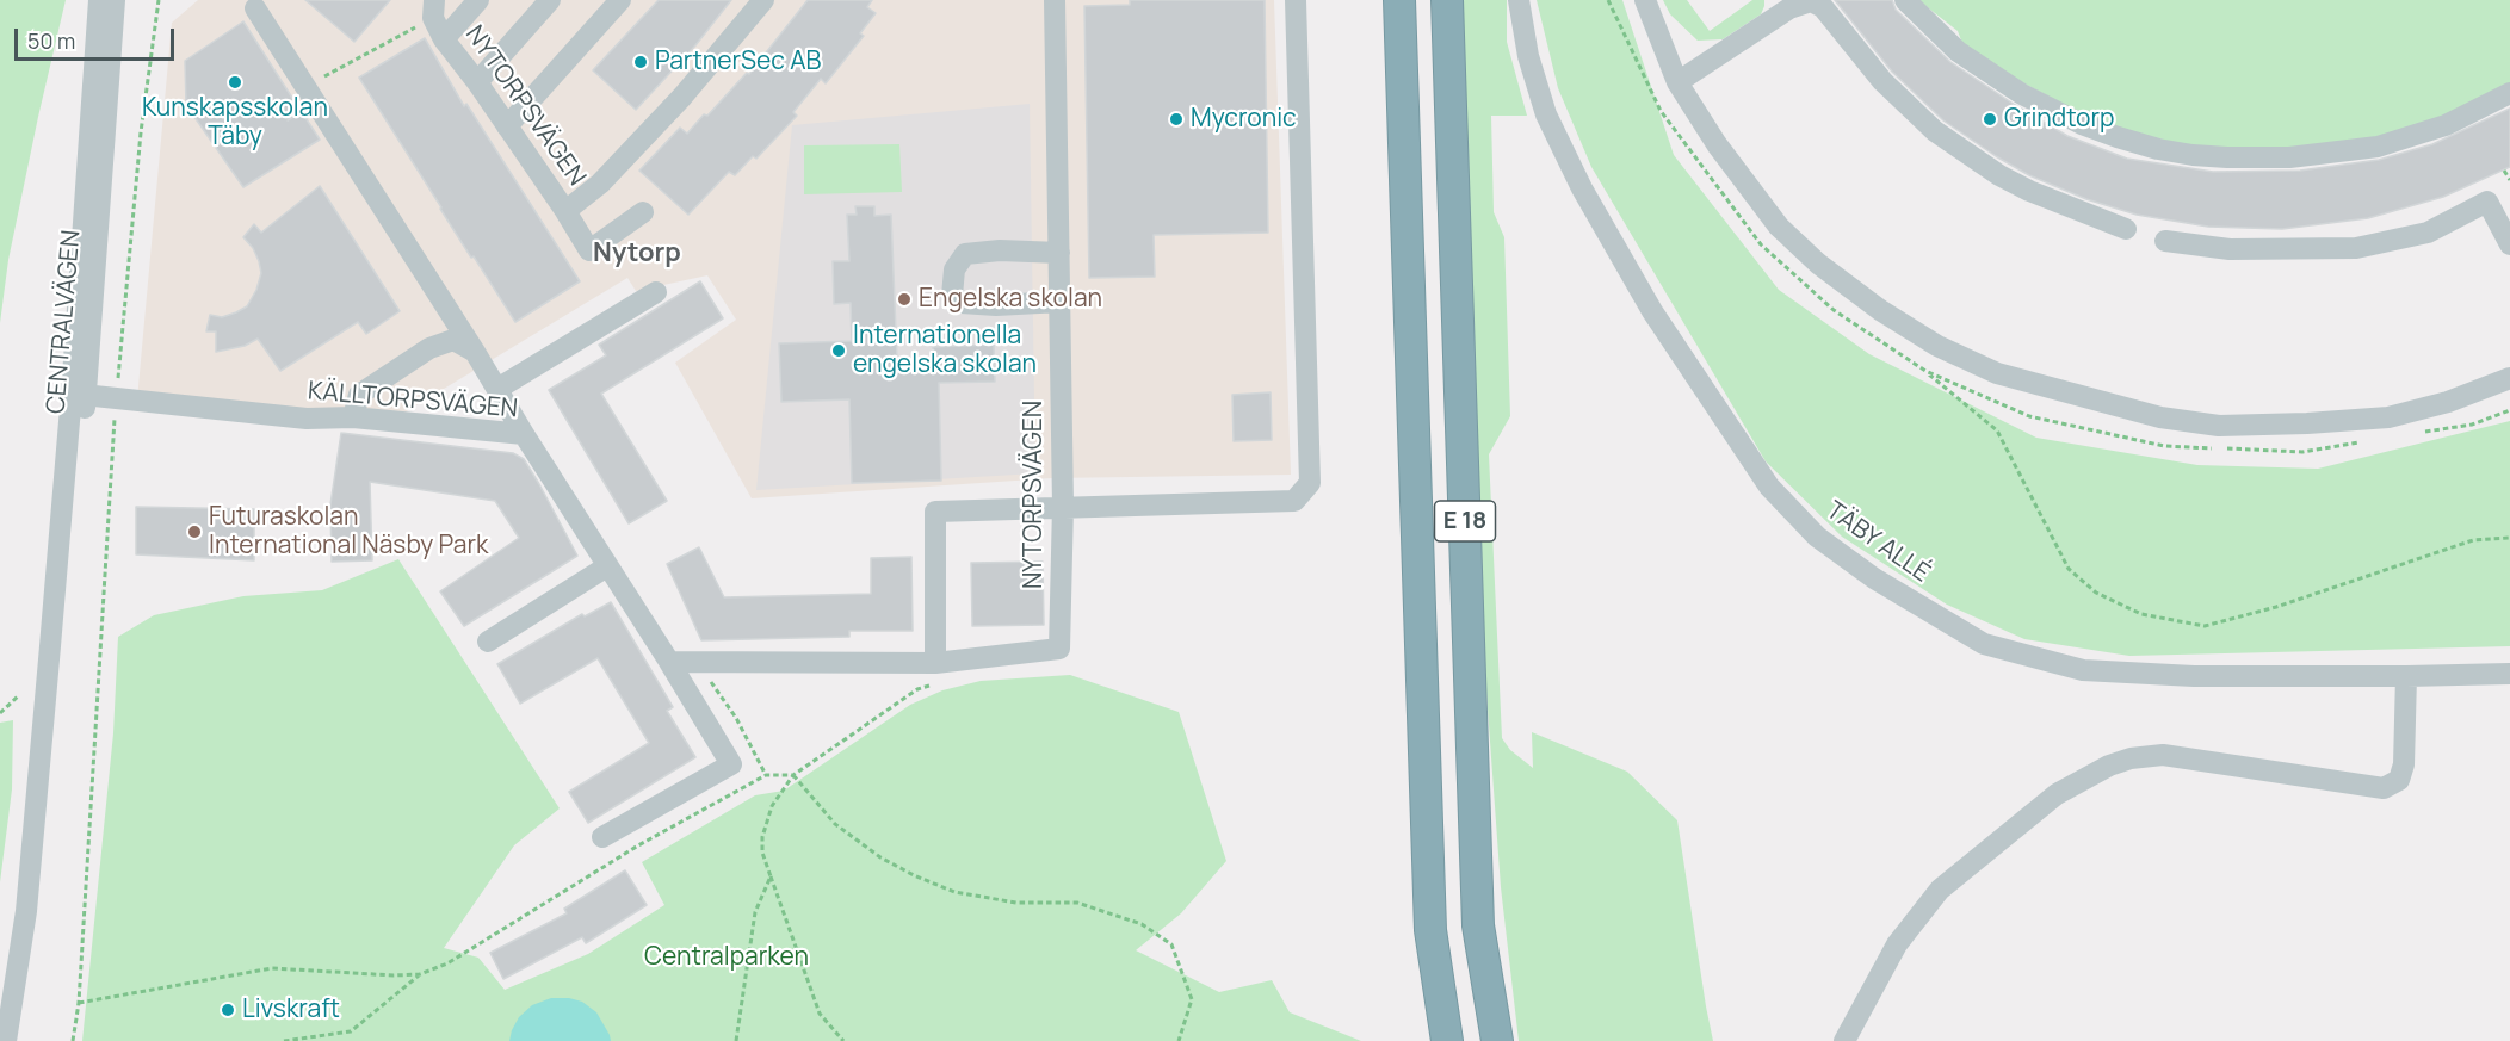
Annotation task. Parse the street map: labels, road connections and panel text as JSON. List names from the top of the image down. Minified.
{"streets":{"highway":["E 18"],"street":["NYTORPSVÄGEN","CENTRALVÄGEN","KÄLLTORPSVÄGEN","TÄBY ALLÉ"]},"crossings":[["CENTRALVÄGEN","KÄLLTORPSVÄGEN"]],"districts":["Nytorp"],"parks":["Centralparken"],"places":["PartnerSec AB","Kunskapsskolan Täby","Mycronic","Grindtorp","Engelska skolan","Internationella engelska skolan","Futuraskolan International Näsby Park","Livskraft"],"scale_bar":"50 m"}
